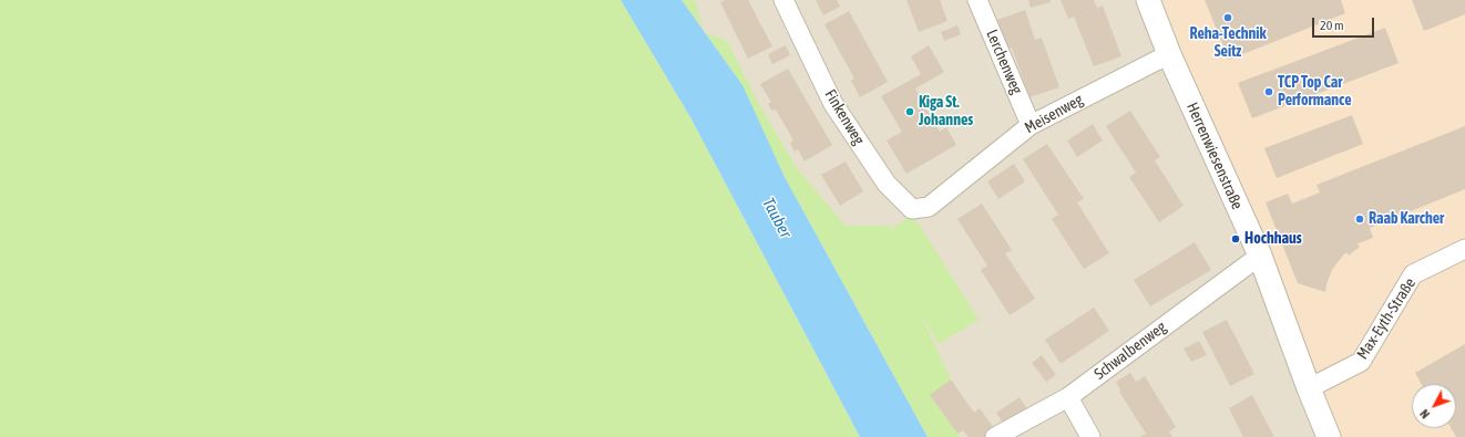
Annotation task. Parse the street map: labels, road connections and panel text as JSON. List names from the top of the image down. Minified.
{"streets":{"street":["Lerchenweg","Meisenweg","Finkenweg","Herrenwiesenstraße","Max-Eyth-Straße","Schwalbenweg"]},"crossings":[["Lerchenweg","Meisenweg"],["Meisenweg","Finkenweg"],["Meisenweg","Herrenwiesenstraße"],["Herrenwiesenstraße","Max-Eyth-Straße"],["Herrenwiesenstraße","Schwalbenweg"]],"water":["Tauber"],"places":["Reha-Technik Seitz","TCP Top Car Performance","Kiga St. Johannes","Raab Karcher","Hochhaus"],"scale_bar":"20 m","north":"bottom left"}
